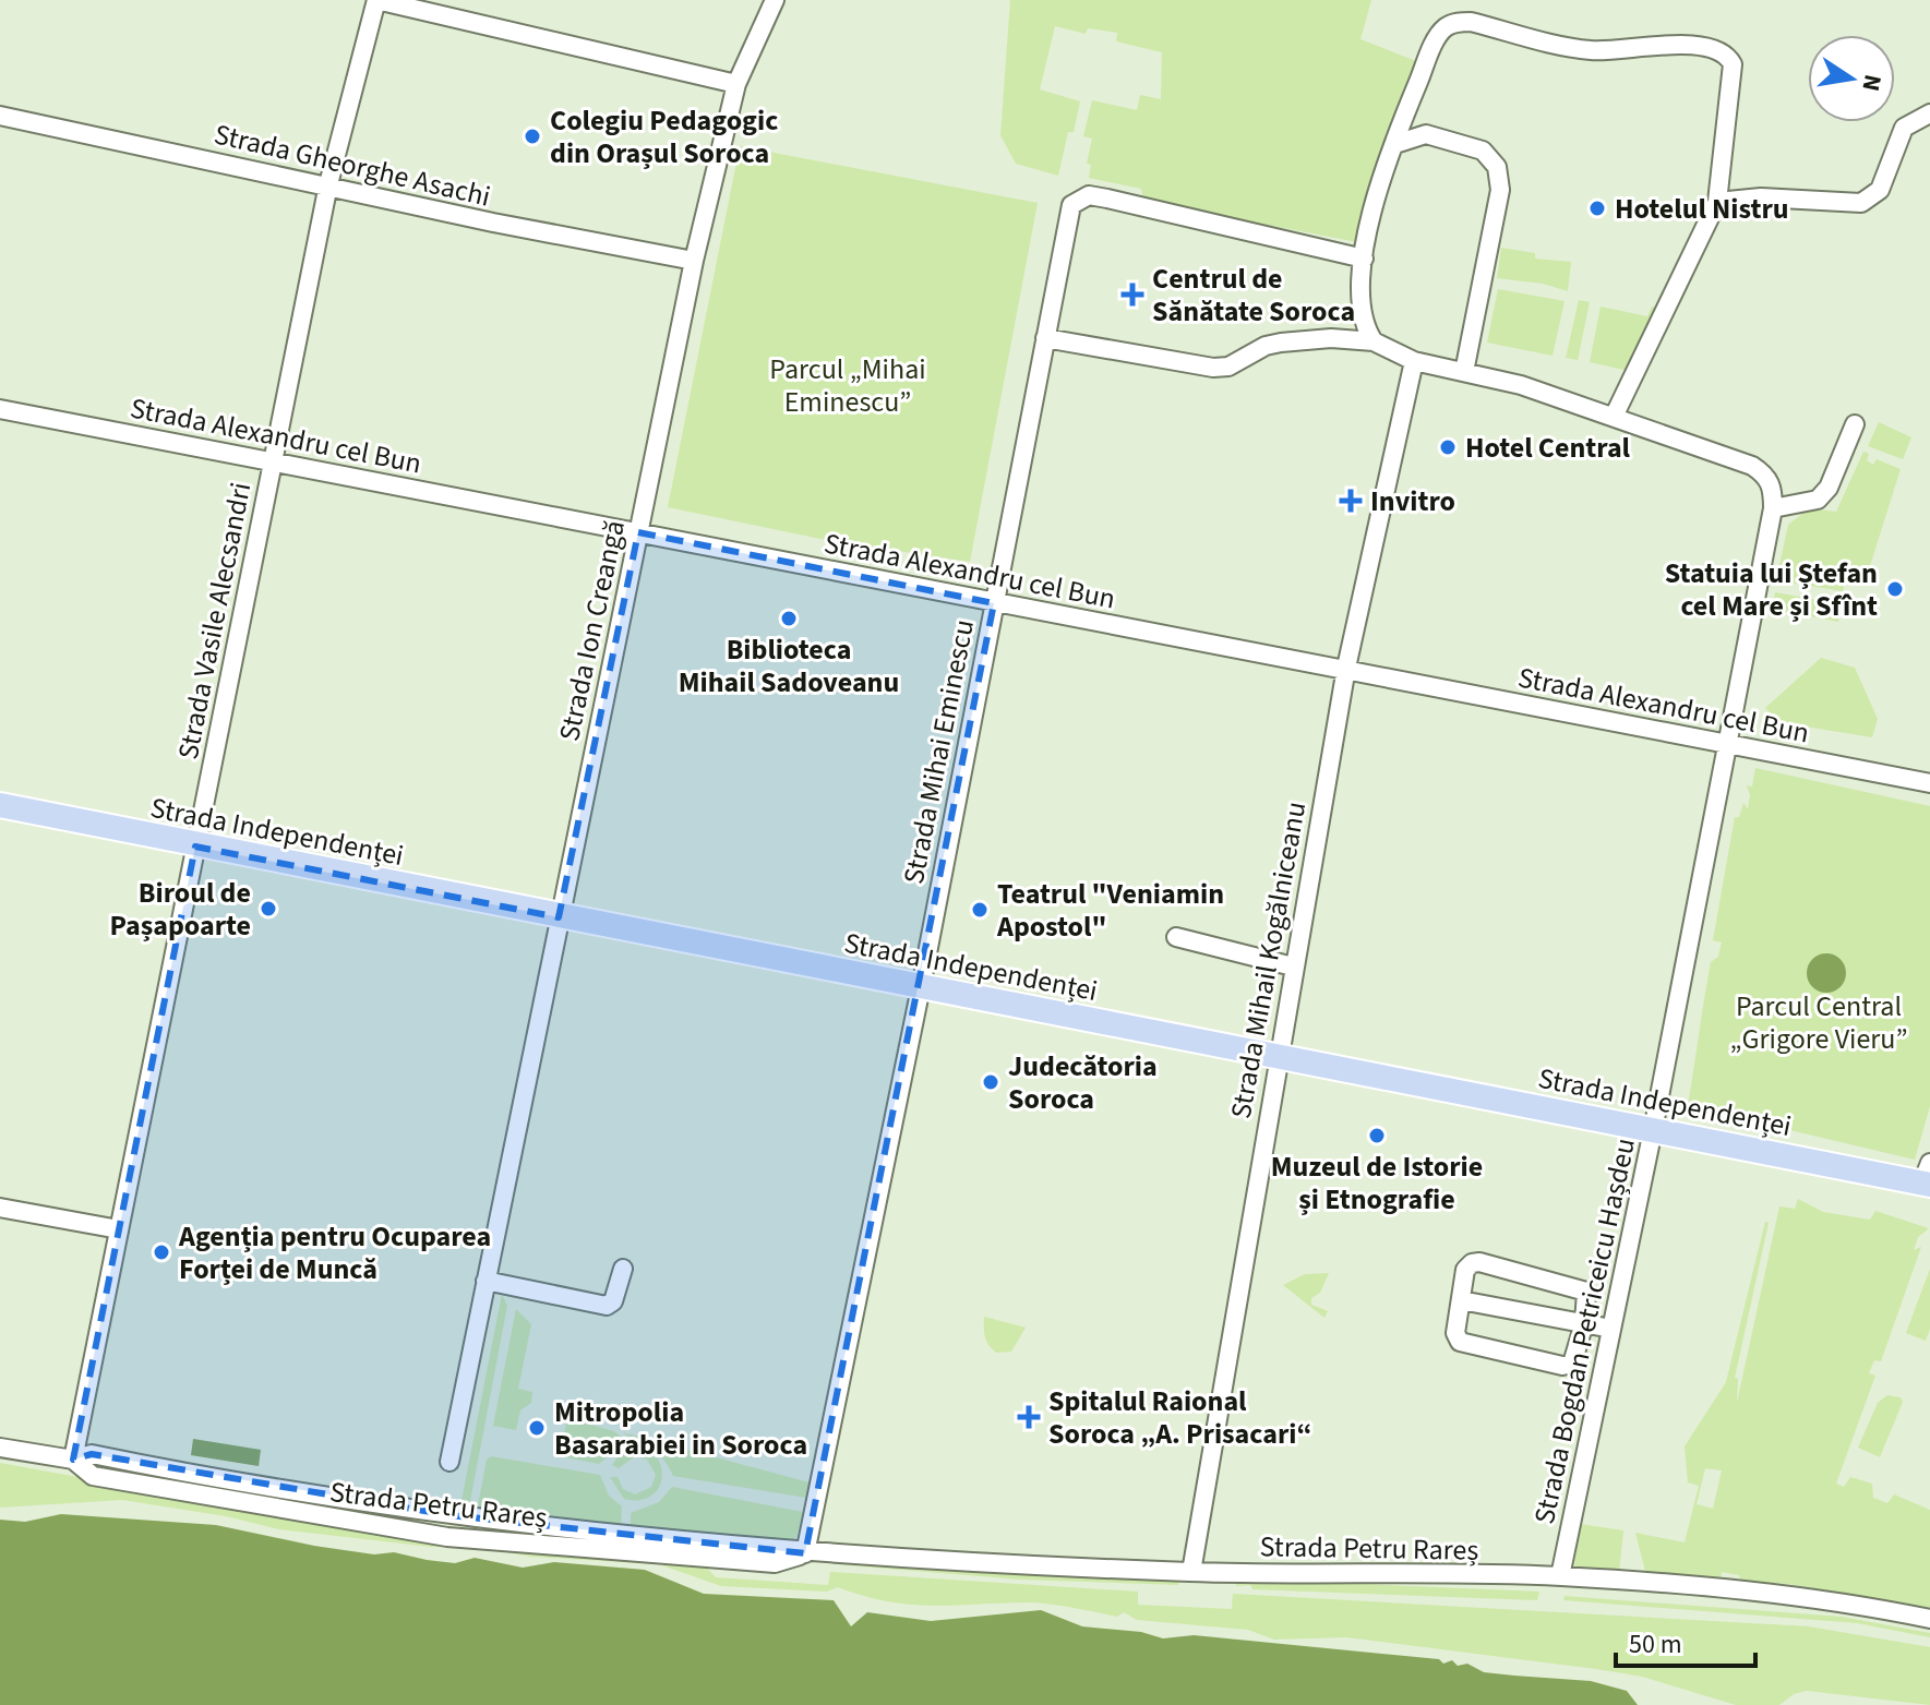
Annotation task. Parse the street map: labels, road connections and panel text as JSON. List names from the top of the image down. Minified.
{"streets":{"main road":["Strada Independenței"],"street":["Strada Gheorghe Asachi","Strada Alexandru cel Bun","Strada Vasile Alecsandri","Strada Ion Creangă","Strada Mihai Eminescu","Strada Mihail Kogălniceanu","Strada Bogdan Petriceicu Hașdeu","Strada Petru Rareș"]},"crossings":[["Strada Gheorghe Asachi","Strada Vasile Alecsandri"],["Strada Gheorghe Asachi","Strada Ion Creangă"],["Strada Alexandru cel Bun","Strada Vasile Alecsandri"],["Strada Alexandru cel Bun","Strada Ion Creangă"],["Strada Alexandru cel Bun","Strada Mihai Eminescu"],["Strada Alexandru cel Bun","Strada Mihail Kogălniceanu"],["Strada Alexandru cel Bun","Strada Bogdan Petriceicu Hașdeu"],["Strada Vasile Alecsandri","Strada Independenței"],["Strada Vasile Alecsandri","Strada Petru Rareș"],["Strada Ion Creangă","Strada Independenței"],["Strada Mihai Eminescu","Strada Independenței"],["Strada Mihai Eminescu","Strada Petru Rareș"],["Strada Independenței","Strada Mihail Kogălniceanu"],["Strada Independenței","Strada Bogdan Petriceicu Hașdeu"],["Strada Mihail Kogălniceanu","Strada Petru Rareș"],["Strada Bogdan Petriceicu Hașdeu","Strada Petru Rareș"]],"parks":["Parcul „Mihai Eminescu”","Parcul Central „Grigore Vieru”"],"places":{"other":["Colegiu Pedagogic din Orașul Soroca","Hotelul Nistru","Hotel Central","Statuia lui Ștefan cel Mare și Sfînt","Biblioteca Mihail Sadoveanu","Biroul de Pașapoarte","Teatrul \"Veniamin Apostol\"","Judecătoria Soroca","Muzeul de Istorie și Etnografie","Agenția pentru Ocuparea Forței de Muncă","Mitropolia Basarabiei in Soroca"],"health":["Centrul de Sănătate Soroca","Invitro","Spitalul Raional Soroca „A. Prisacari“"]},"scale_bar":"50 m","north":"right"}
